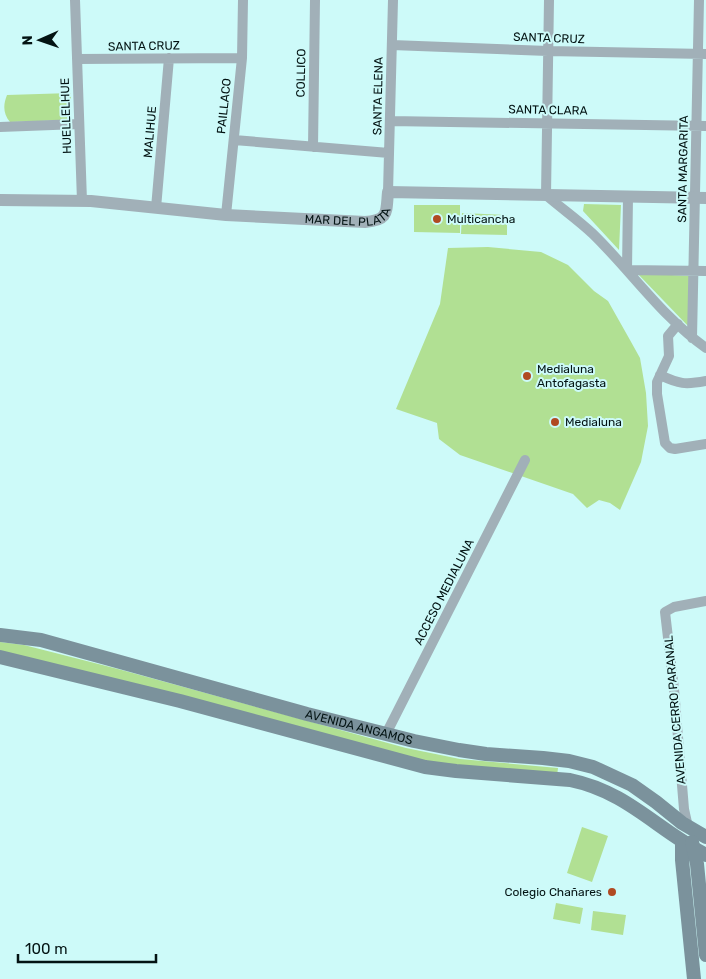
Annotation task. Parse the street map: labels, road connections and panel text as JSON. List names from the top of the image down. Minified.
{"streets":{"main road":["AVENIDA CERRO PARANAL","AVENIDA ANGAMOS"],"street":["SANTA CRUZ","COLLICO","SANTA ELENA","PAILLACO","SANTA CLARA","HUELLELHUE","MALIHUE","SANTA MARGARITA","MAR DEL PLATA","ACCESO MEDIALUNA"]},"crossings":[["SANTA CRUZ","SANTA ELENA"],["SANTA CRUZ","PAILLACO"],["SANTA CRUZ","HUELLELHUE"],["SANTA CRUZ","MALIHUE"],["SANTA CRUZ","SANTA MARGARITA"],["SANTA ELENA","SANTA CLARA"],["SANTA ELENA","MAR DEL PLATA"],["PAILLACO","MAR DEL PLATA"],["SANTA CLARA","SANTA MARGARITA"],["HUELLELHUE","MAR DEL PLATA"],["MALIHUE","MAR DEL PLATA"],["SANTA MARGARITA","MAR DEL PLATA"],["ACCESO MEDIALUNA","AVENIDA ANGAMOS"],["AVENIDA CERRO PARANAL","AVENIDA ANGAMOS"]],"places":["Multicancha","Medialuna Antofagasta","Medialuna","Colegio Chañares"],"scale_bar":"100 m","north":"left"}
